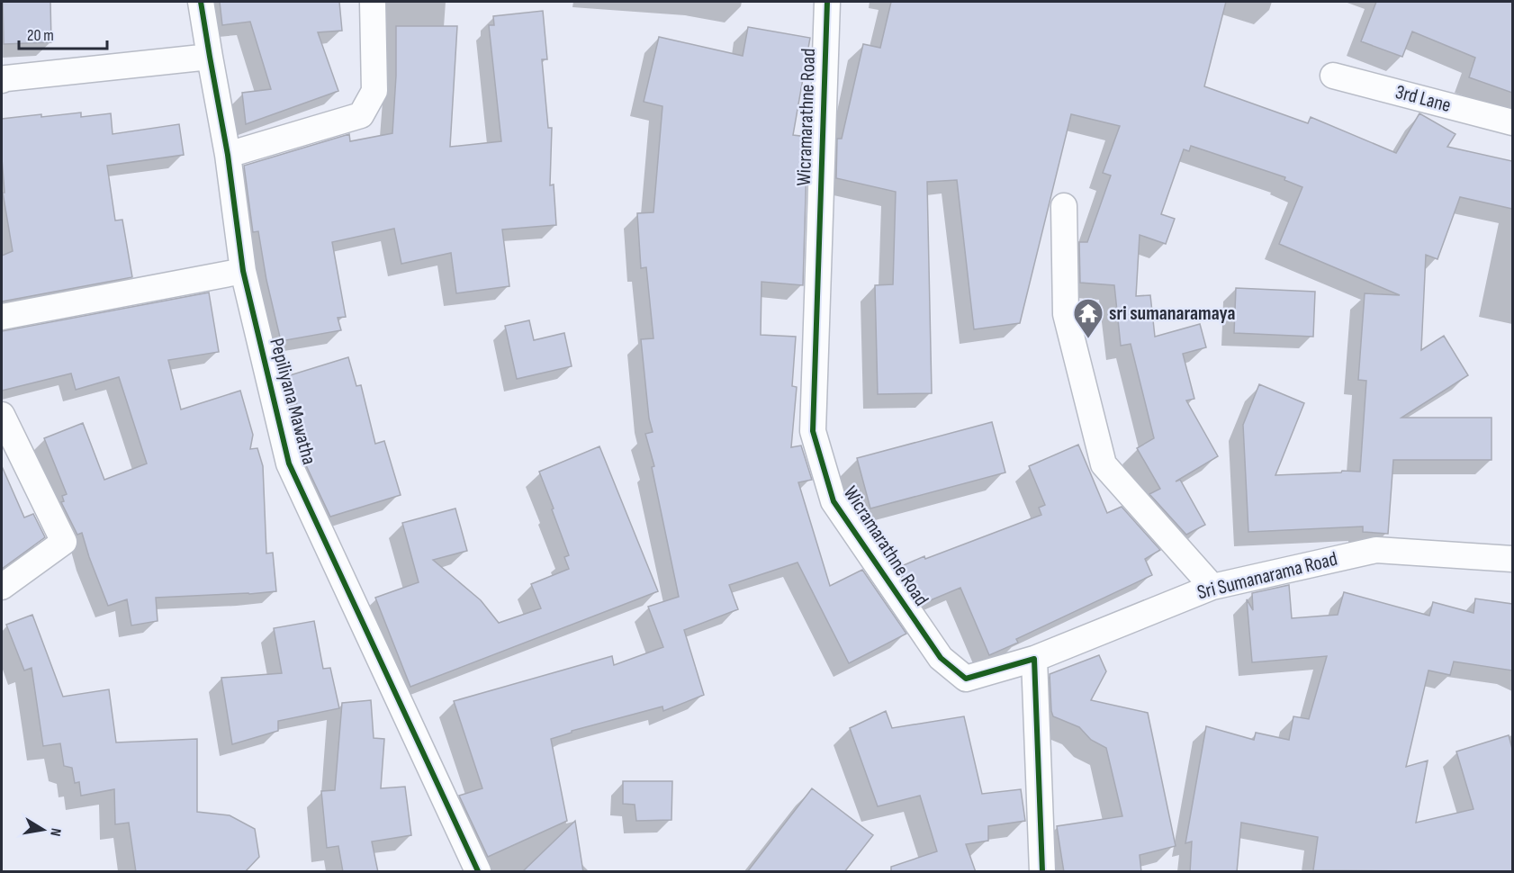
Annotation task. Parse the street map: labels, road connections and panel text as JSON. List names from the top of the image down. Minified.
{"streets":{"street":["3rd Lane","Wicramarathne Road","Pepiliyana Mawatha","Sri Sumanarama Road"]},"crossings":[["Wicramarathne Road","Sri Sumanarama Road"]],"places":{"temple":["sri sumanaramaya"]},"scale_bar":"20 m","north":"right"}
